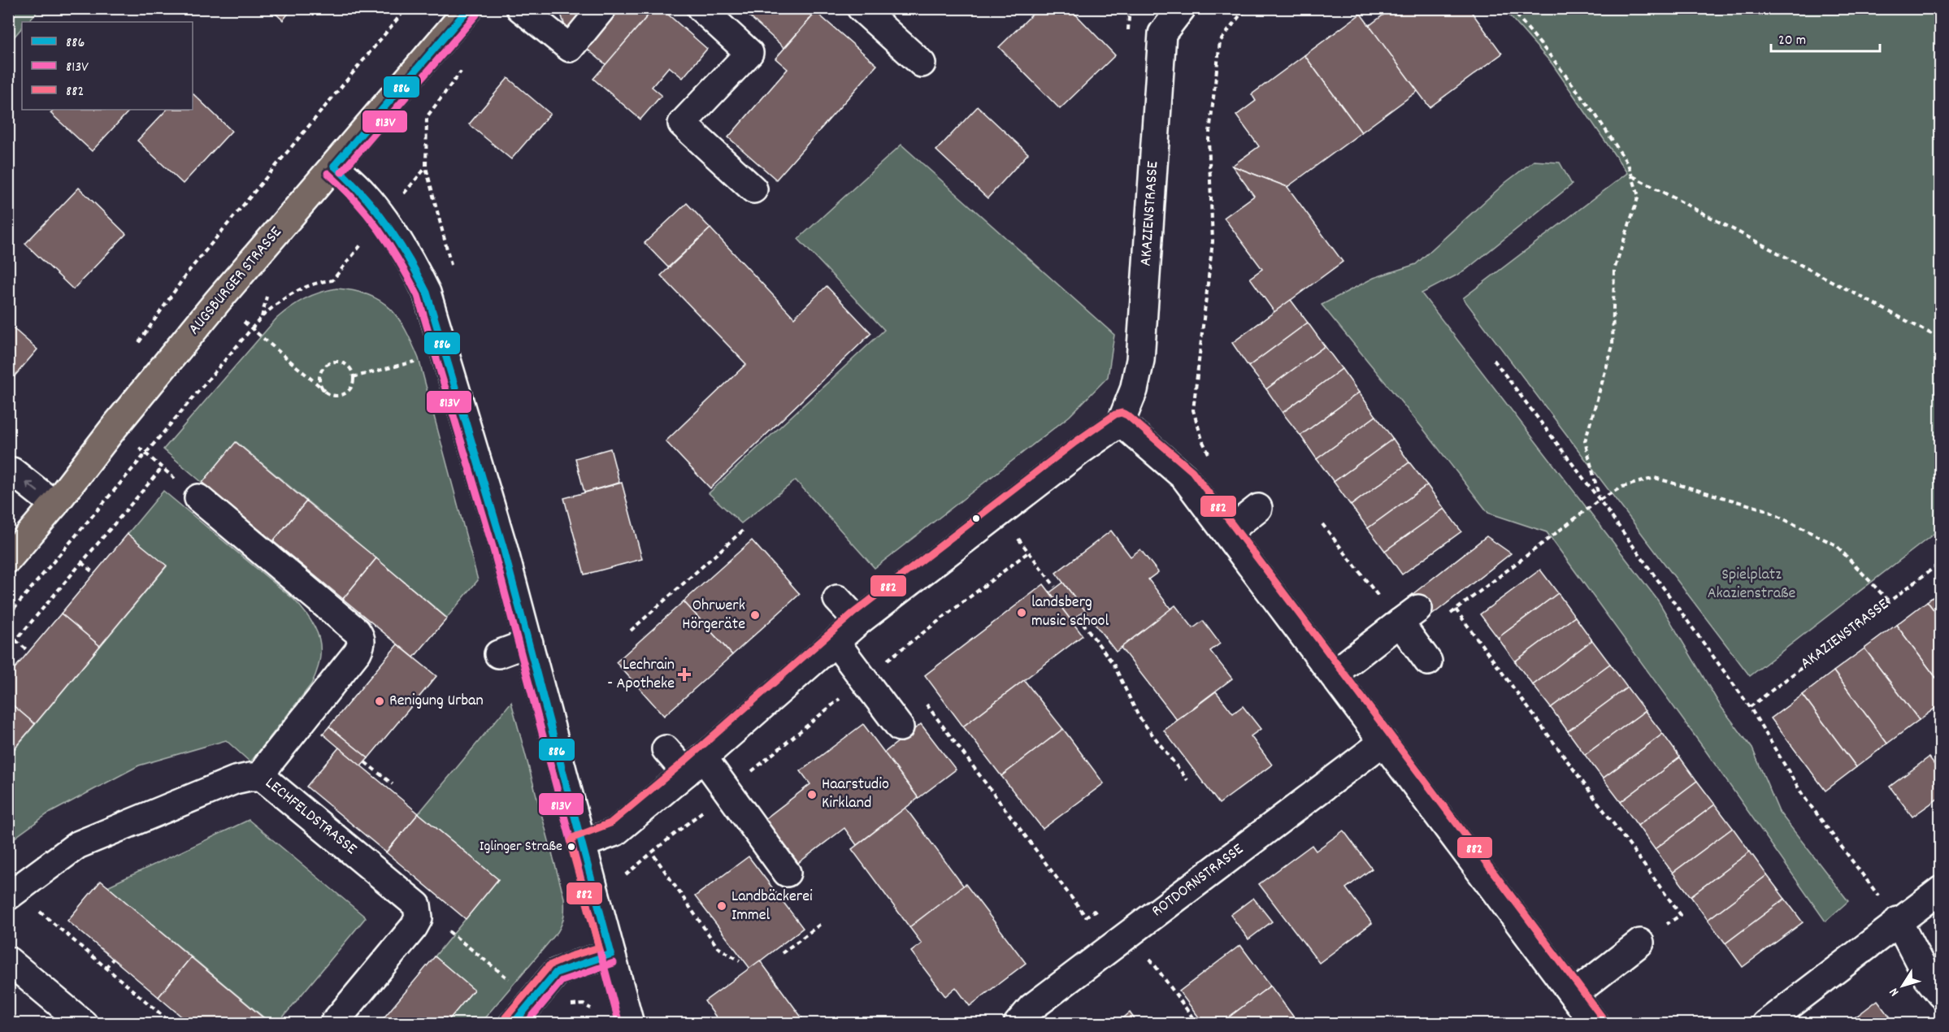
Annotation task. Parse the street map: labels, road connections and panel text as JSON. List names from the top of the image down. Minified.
{"streets":{"main road":["AUGSBURGER STRASSE"],"street":["AKAZIENSTRASSE","LECHFELDSTRASSE","ROTDORNSTRASSE"]},"parks":["Spielplatz Akazienstraße"],"places":{"other":["landsberg music school","Ohrwerk Hörgeräte","Renigung Urban","Haarstudio Kirkland","Iglinger Straße","Landbäckerei Immel"],"health":["Lechrain - Apotheke"]},"lines":["transit line 886","transit line 813V","transit line 882"],"legend":["886","813V","882"],"scale_bar":"20 m","north":"bottom left"}
